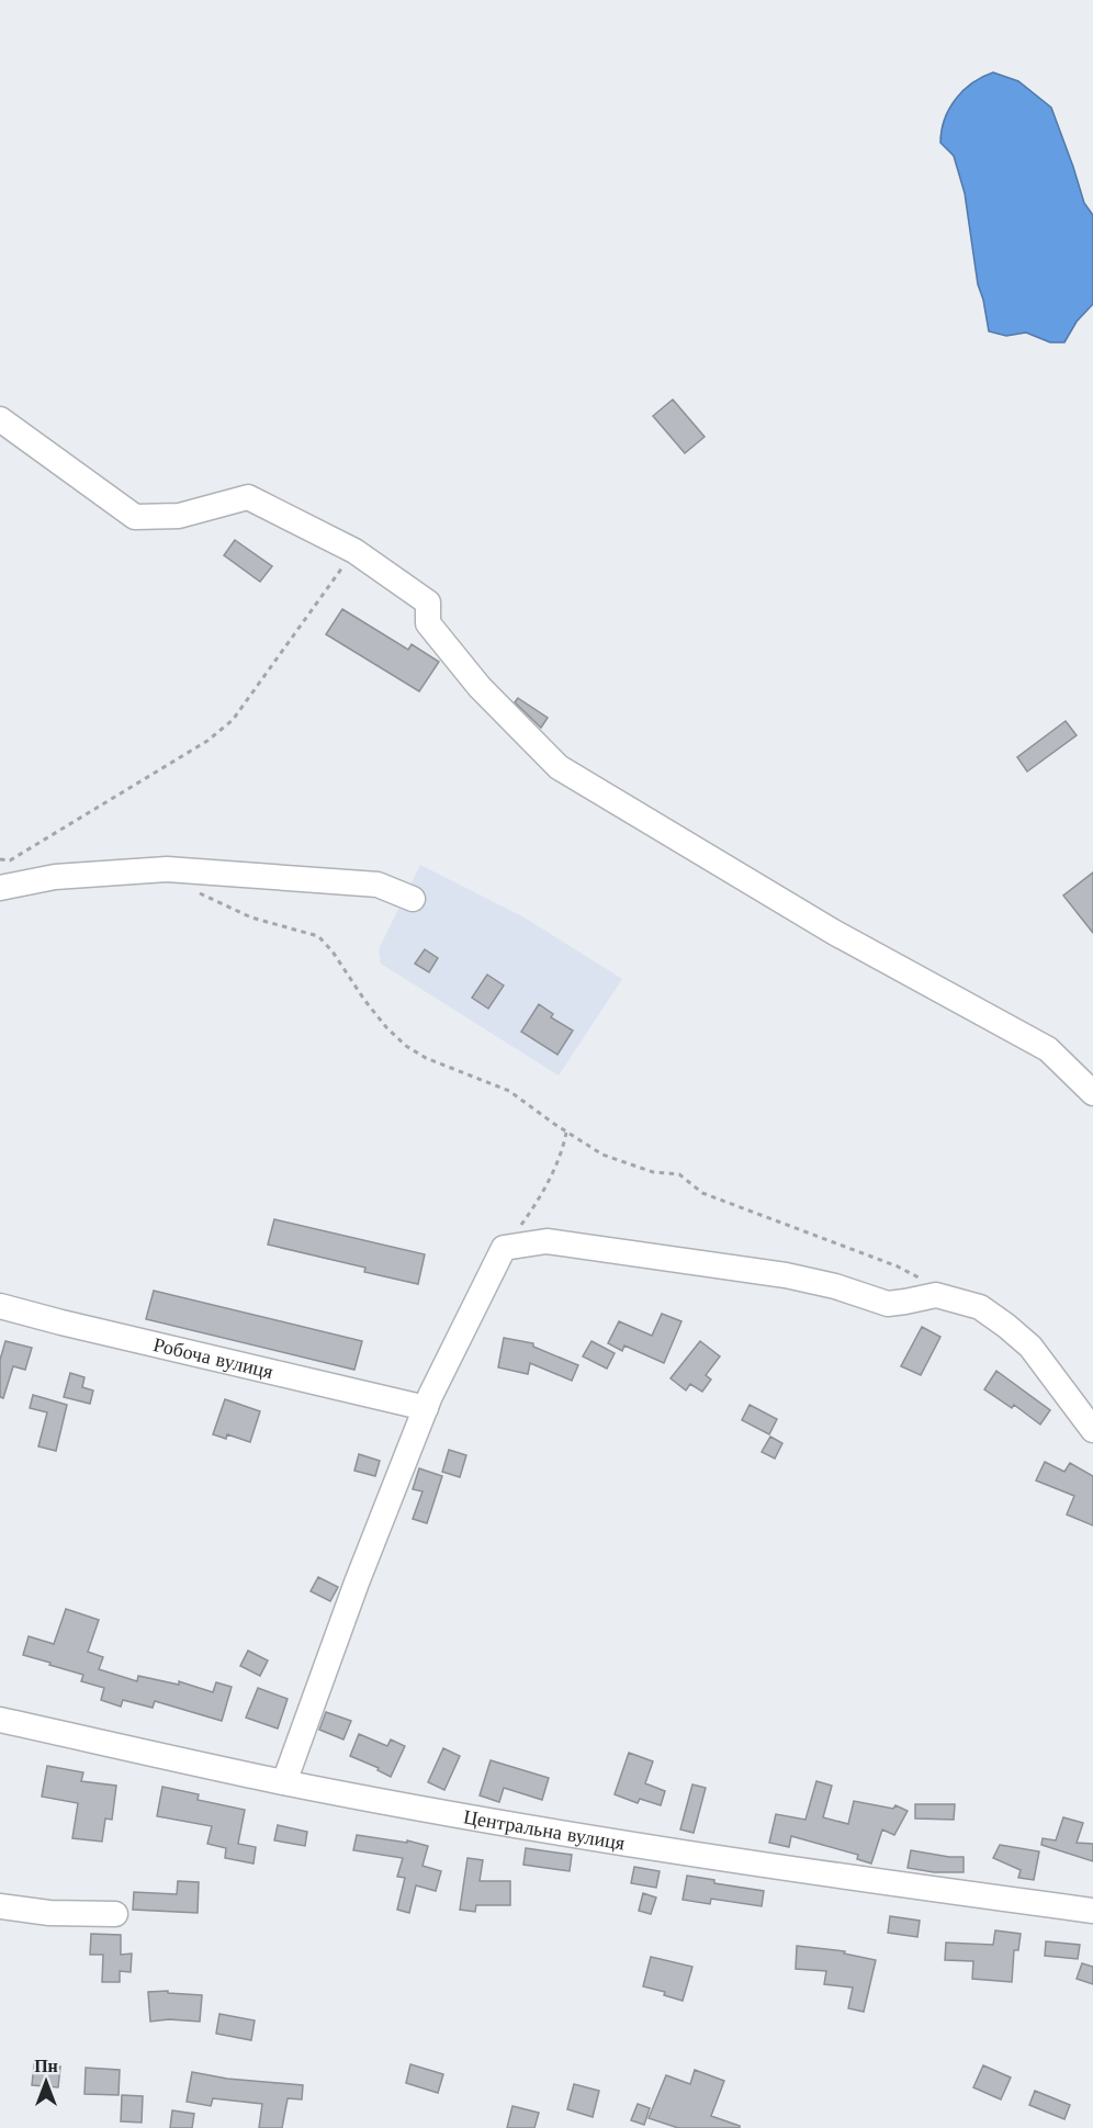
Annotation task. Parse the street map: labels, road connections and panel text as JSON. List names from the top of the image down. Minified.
{"streets":{"street":["Робоча вулиця","Центральна вулиця"]},"north":"top"}
